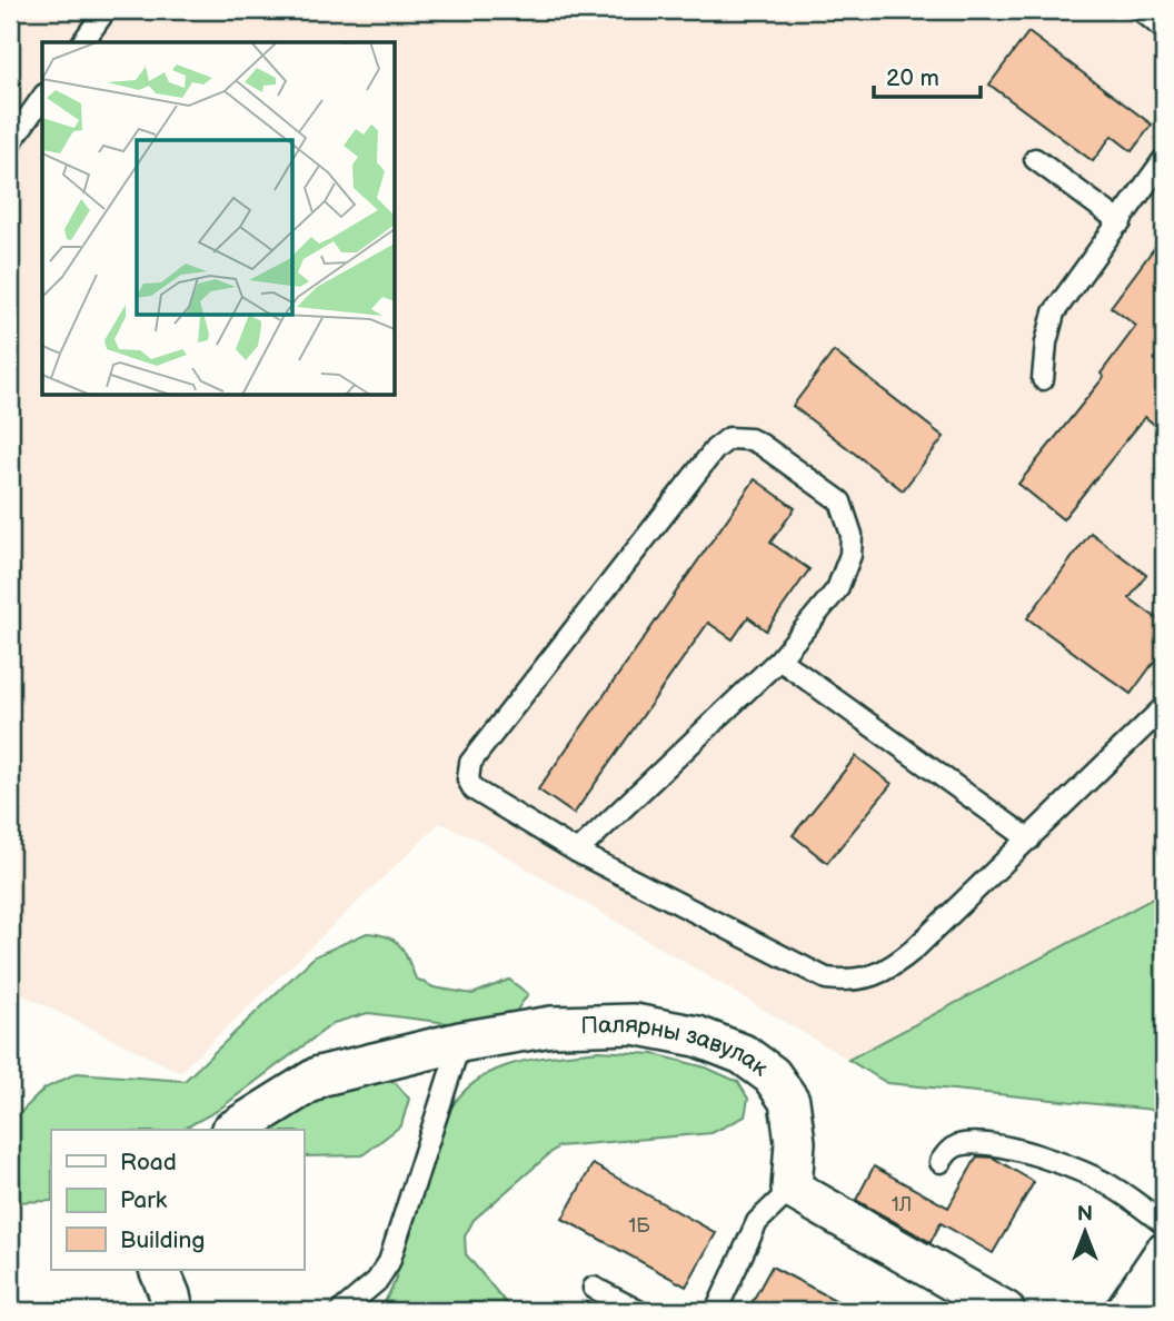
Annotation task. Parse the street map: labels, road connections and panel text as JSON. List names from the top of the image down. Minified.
{"streets":{"street":["Палярны завулак"]},"house_numbers":["1Л","1Б"],"legend":["Road","Park","Building"],"scale_bar":"20 m","north":"top"}
